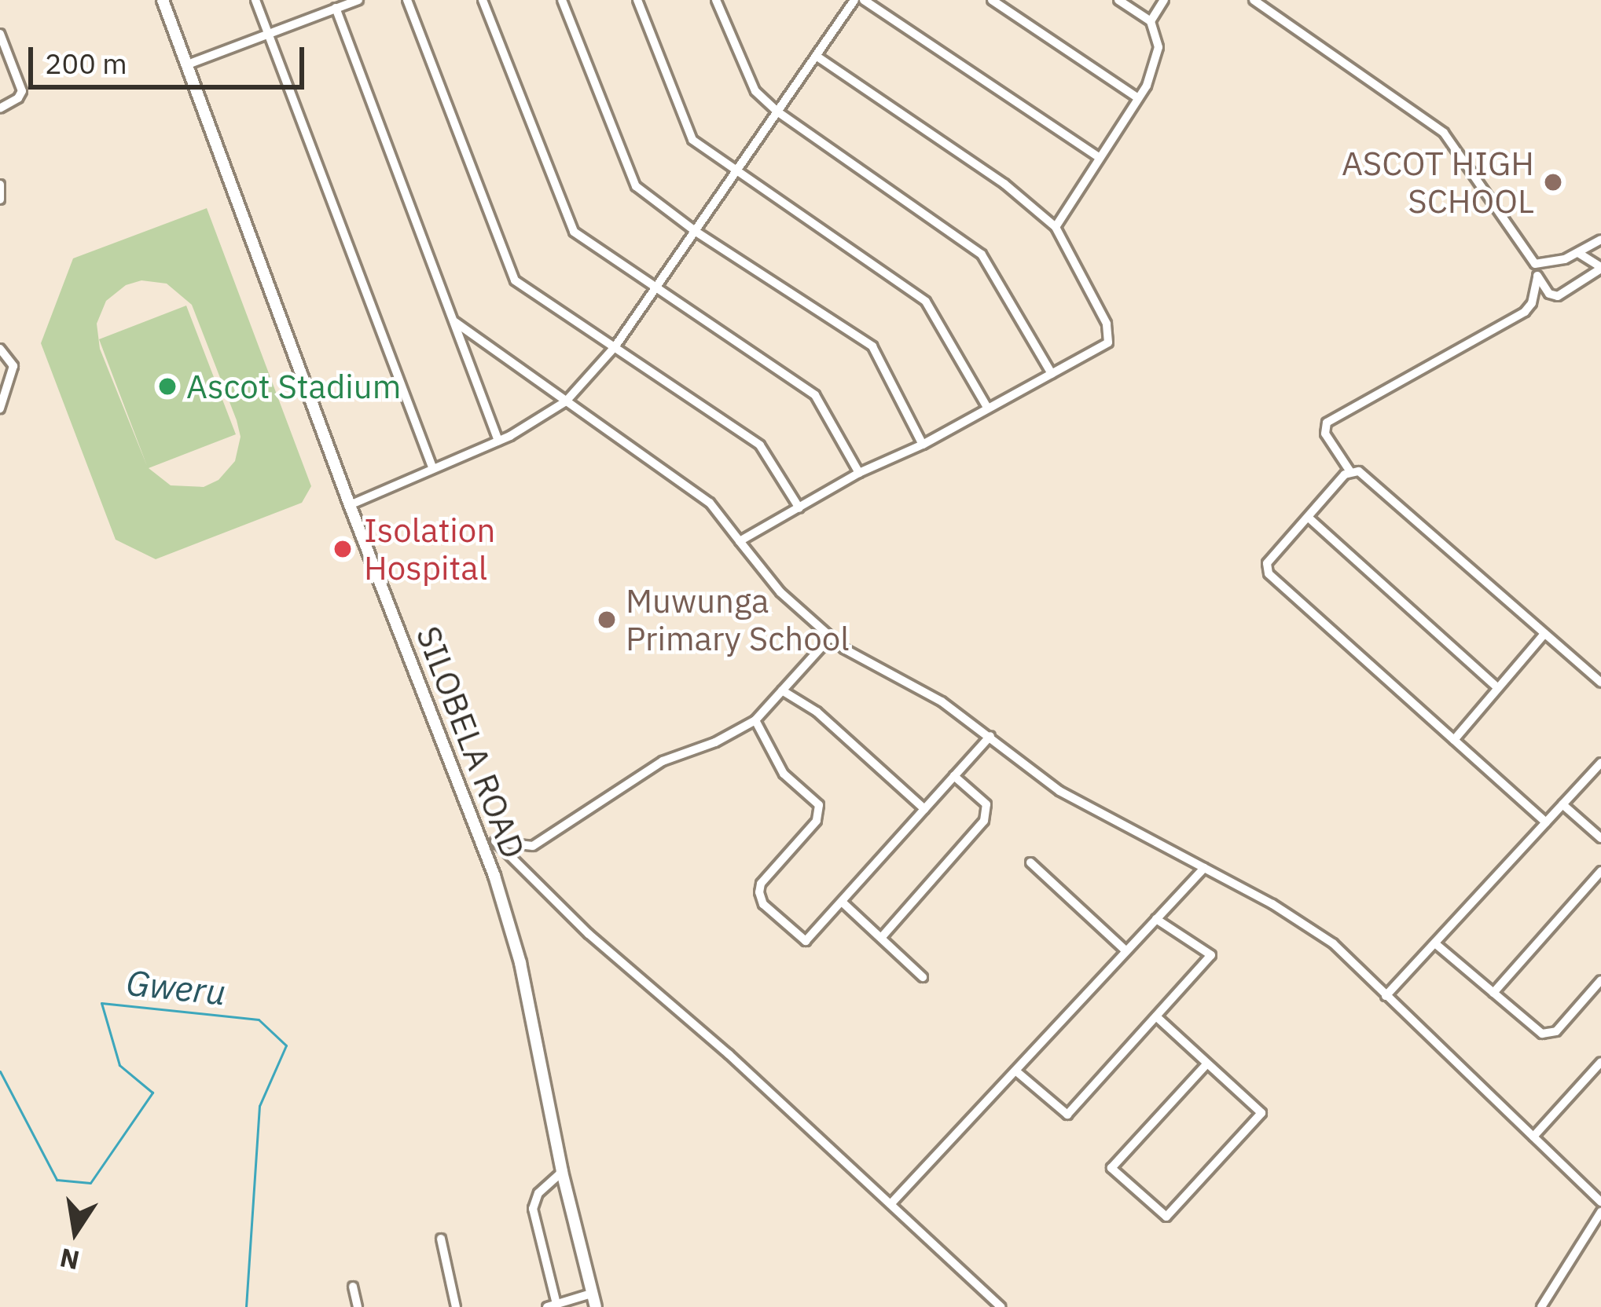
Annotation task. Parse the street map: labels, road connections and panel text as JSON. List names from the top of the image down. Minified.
{"streets":{"street":["SILOBELA ROAD"]},"water":["Gweru"],"places":["ASCOT HIGH SCHOOL","Ascot Stadium","Isolation Hospital","Muwunga Primary School"],"scale_bar":"200 m","north":"bottom"}
